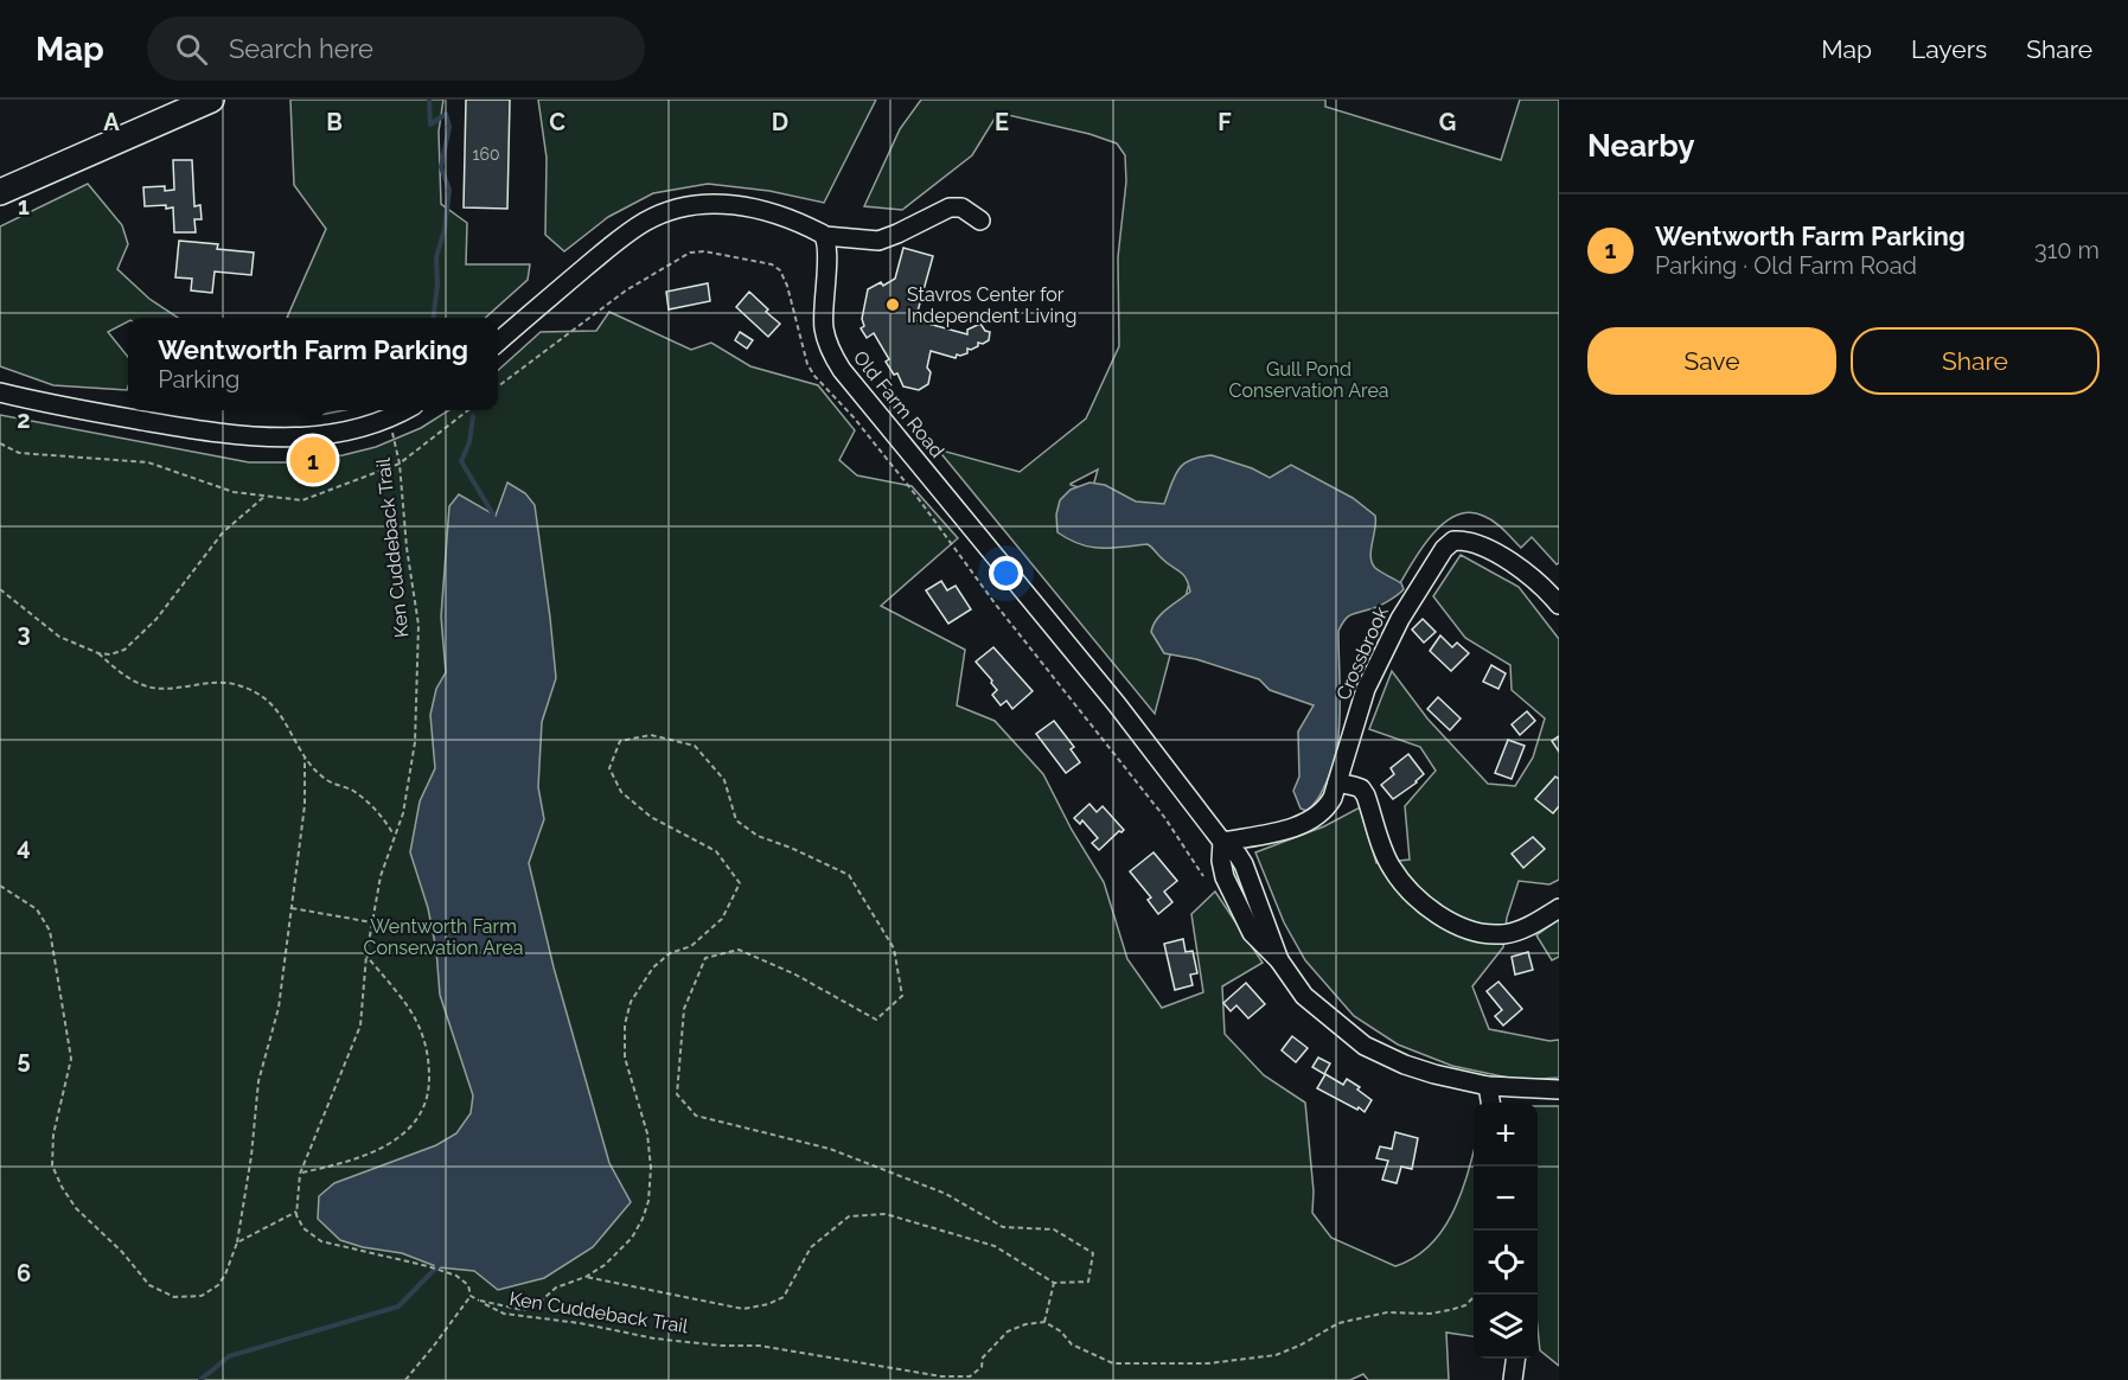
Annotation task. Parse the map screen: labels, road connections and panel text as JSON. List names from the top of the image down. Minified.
{"streets":{"street":["Old Farm Road","Crossbrook"],"path":["Ken Cuddeback Trail"]},"crossings":[["Old Farm Road","Crossbrook"]],"parks":["Gull Pond Conservation Area","Wentworth Farm Conservation Area"],"places":["Stavros Center for Independent Living"],"house_numbers":["160"],"page":{"header":"Map","search":"Search here","nav":["Map","Layers","Share"],"heading":"Nearby","list":[{"mark":"1","name":"Wentworth Farm Parking","note":"Parking · Old Farm Road","value":"310 m"}],"buttons":["Save","Share"],"popup":["Wentworth Farm Parking","Parking"],"pins":"1","map_buttons":["+","−"]},"grid":{"columns":["A","B","C","D","E","F","G"],"rows":["1","2","3","4","5","6"]}}
